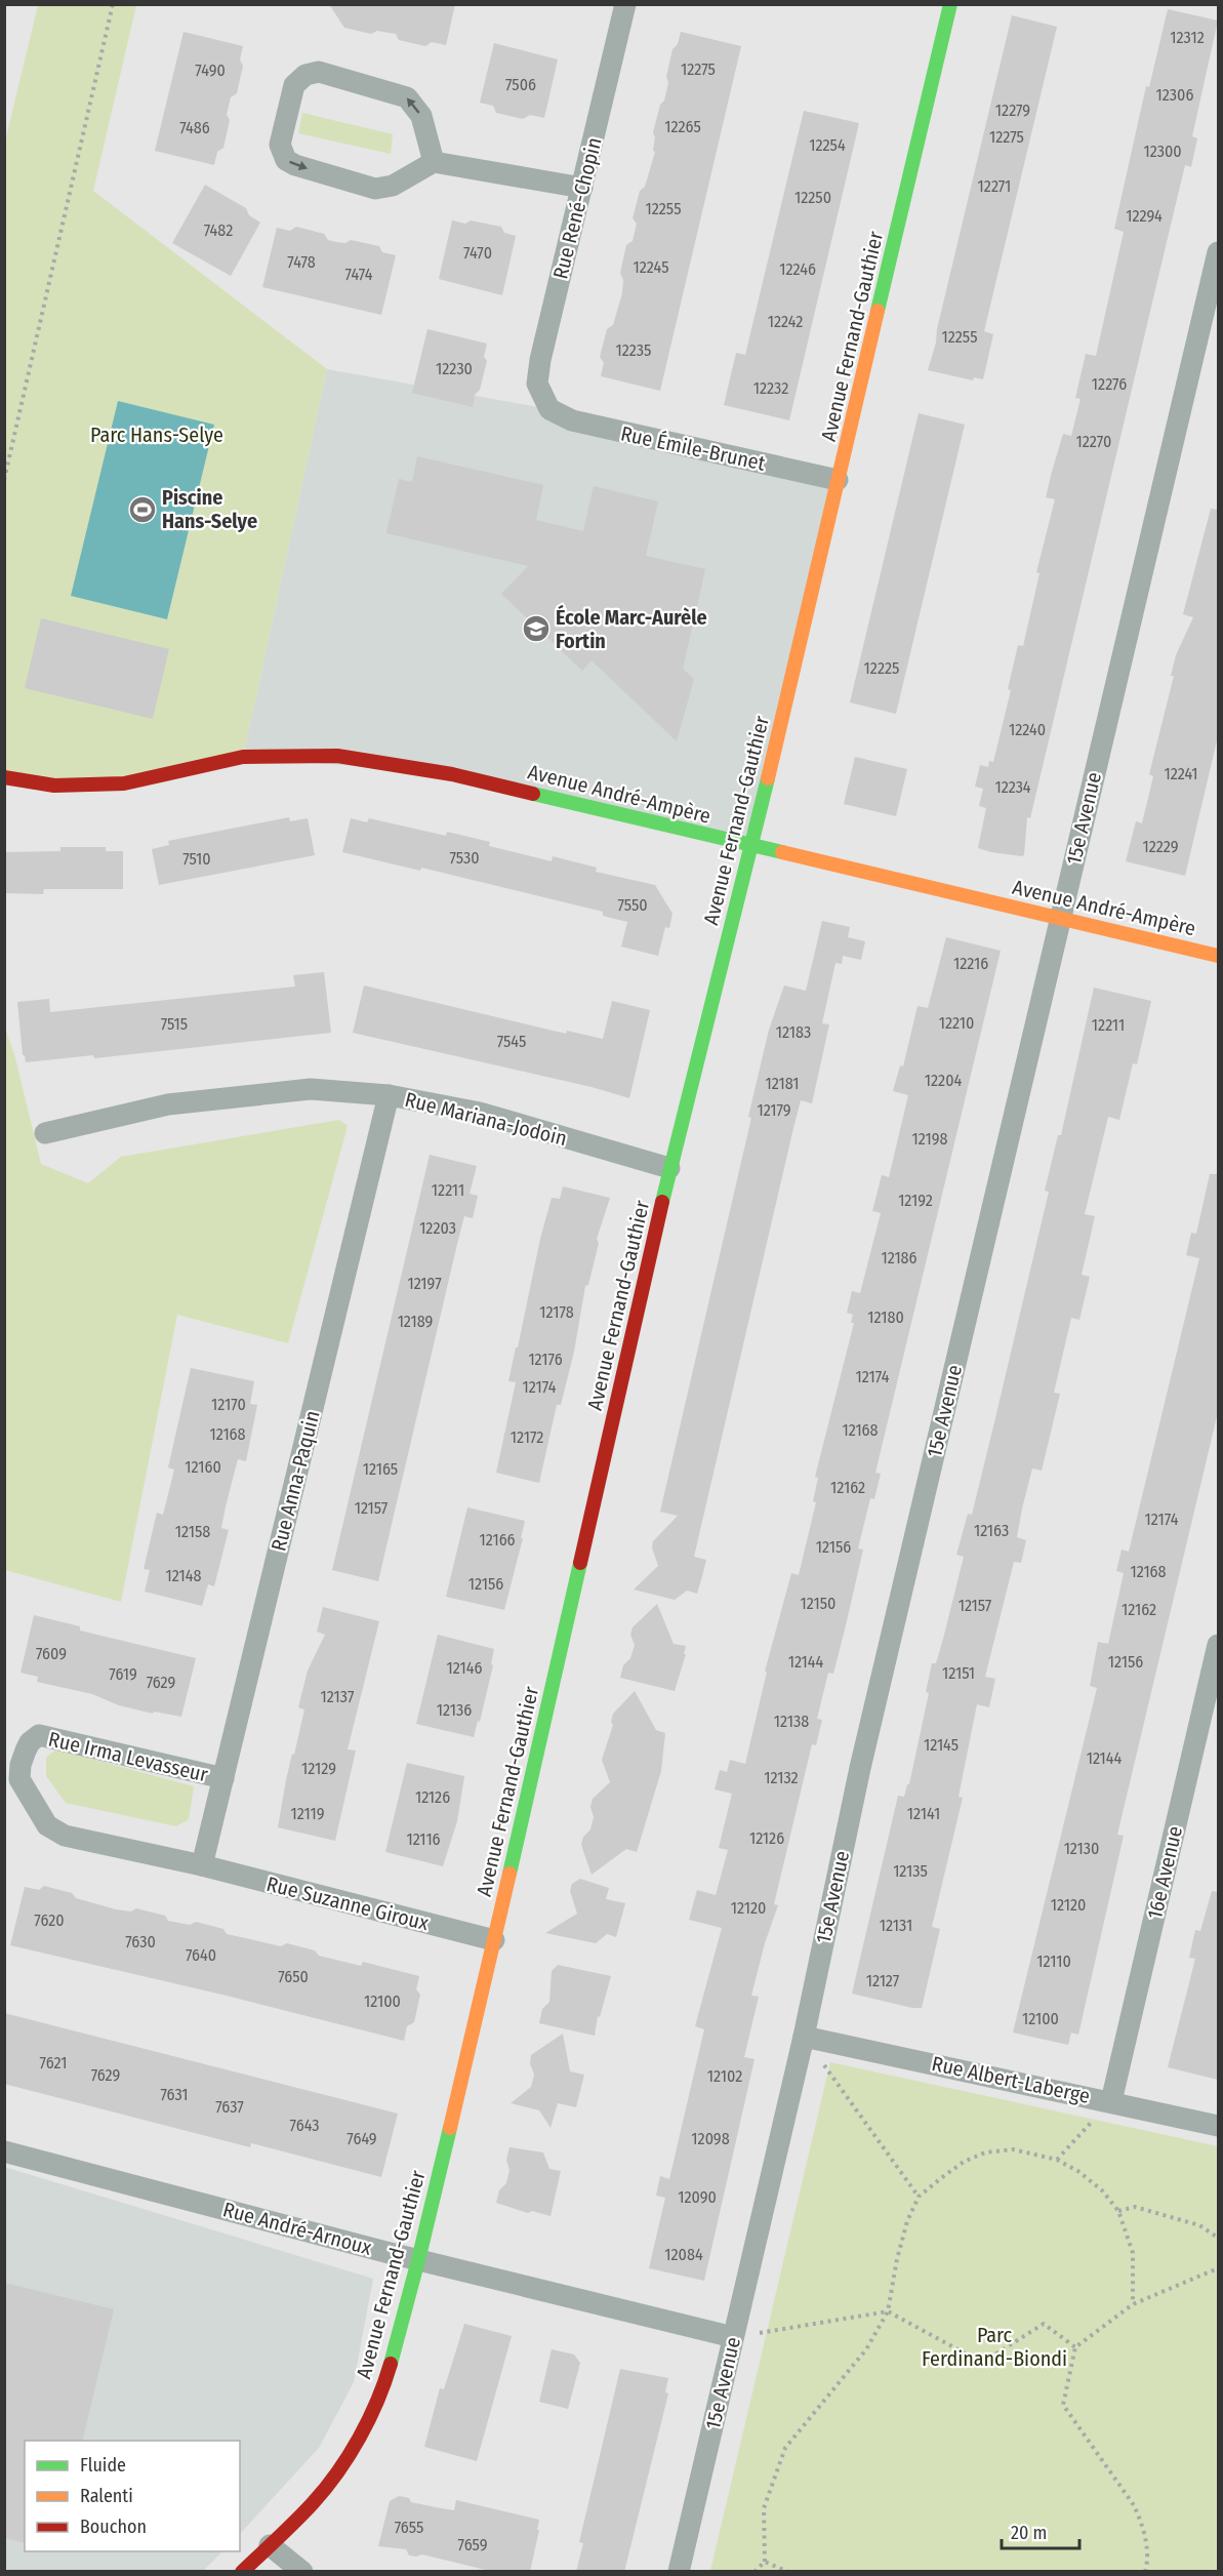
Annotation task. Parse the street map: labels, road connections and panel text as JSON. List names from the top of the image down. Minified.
{"streets":{"street":["Rue René-Chopin","Avenue Fernand-Gauthier","Rue Émile-Brunet","Avenue André-Ampère","15e Avenue","Rue Mariana-Jodoin","Rue Anna-Paquin","Rue Irma Levasseur","16e Avenue","Rue Suzanne Giroux","Rue Albert-Laberge","Rue André-Arnoux"]},"crossings":[["Rue René-Chopin","Rue Émile-Brunet"],["Avenue Fernand-Gauthier","Rue Émile-Brunet"],["Avenue Fernand-Gauthier","Avenue André-Ampère"],["Avenue Fernand-Gauthier","Rue Mariana-Jodoin"],["Avenue Fernand-Gauthier","Rue Suzanne Giroux"],["Avenue Fernand-Gauthier","Rue André-Arnoux"],["Avenue André-Ampère","15e Avenue"],["15e Avenue","Rue Albert-Laberge"],["15e Avenue","Rue André-Arnoux"],["Rue Mariana-Jodoin","Rue Anna-Paquin"],["Rue Anna-Paquin","Rue Irma Levasseur"],["Rue Anna-Paquin","Rue Suzanne Giroux"],["Rue Irma Levasseur","Rue Suzanne Giroux"],["16e Avenue","Rue Albert-Laberge"]],"parks":["Parc Hans-Selye","Parc Ferdinand-Biondi"],"places":{"sports":["Piscine Hans-Selye"],"school or university":["École Marc-Aurèle Fortin"]},"house_numbers":["12312","12275","7490","7506","12306","12279","12265","7486","12275","12254","12300","12271","12250","12255","12294","7482","7470","7478","12245","12246","7474","12242","12255","12235","12230","12276","12232","12270","12225","12240","12241","12234","12229","7530","7510","7550","12216","12210","7515","12211","12183","7545","12204","12181","12179","12198","12211","12192","12203","12186","12197","12178","12180","12189","12176","12174","12174","12170","12168","12168","12172","12160","12165","12162","12157","12174","12163","12158","12166","12156","12168","12148","12156","12150","12157","12162","7609","12144","12156","12146","12151","7619","7629","12137","12136","12138","12145","12144","12129","12132","12126","12119","12141","12126","12116","12130","12135","12120","12120","7620","12131","7630","7640","12110","7650","12127","12100","12100","7621","7629","12102","7631","7637","7643","7649","12098","12090","12084","7655","7659"],"legend":["Fluide","Ralenti","Bouchon"],"scale_bar":"20 m"}
